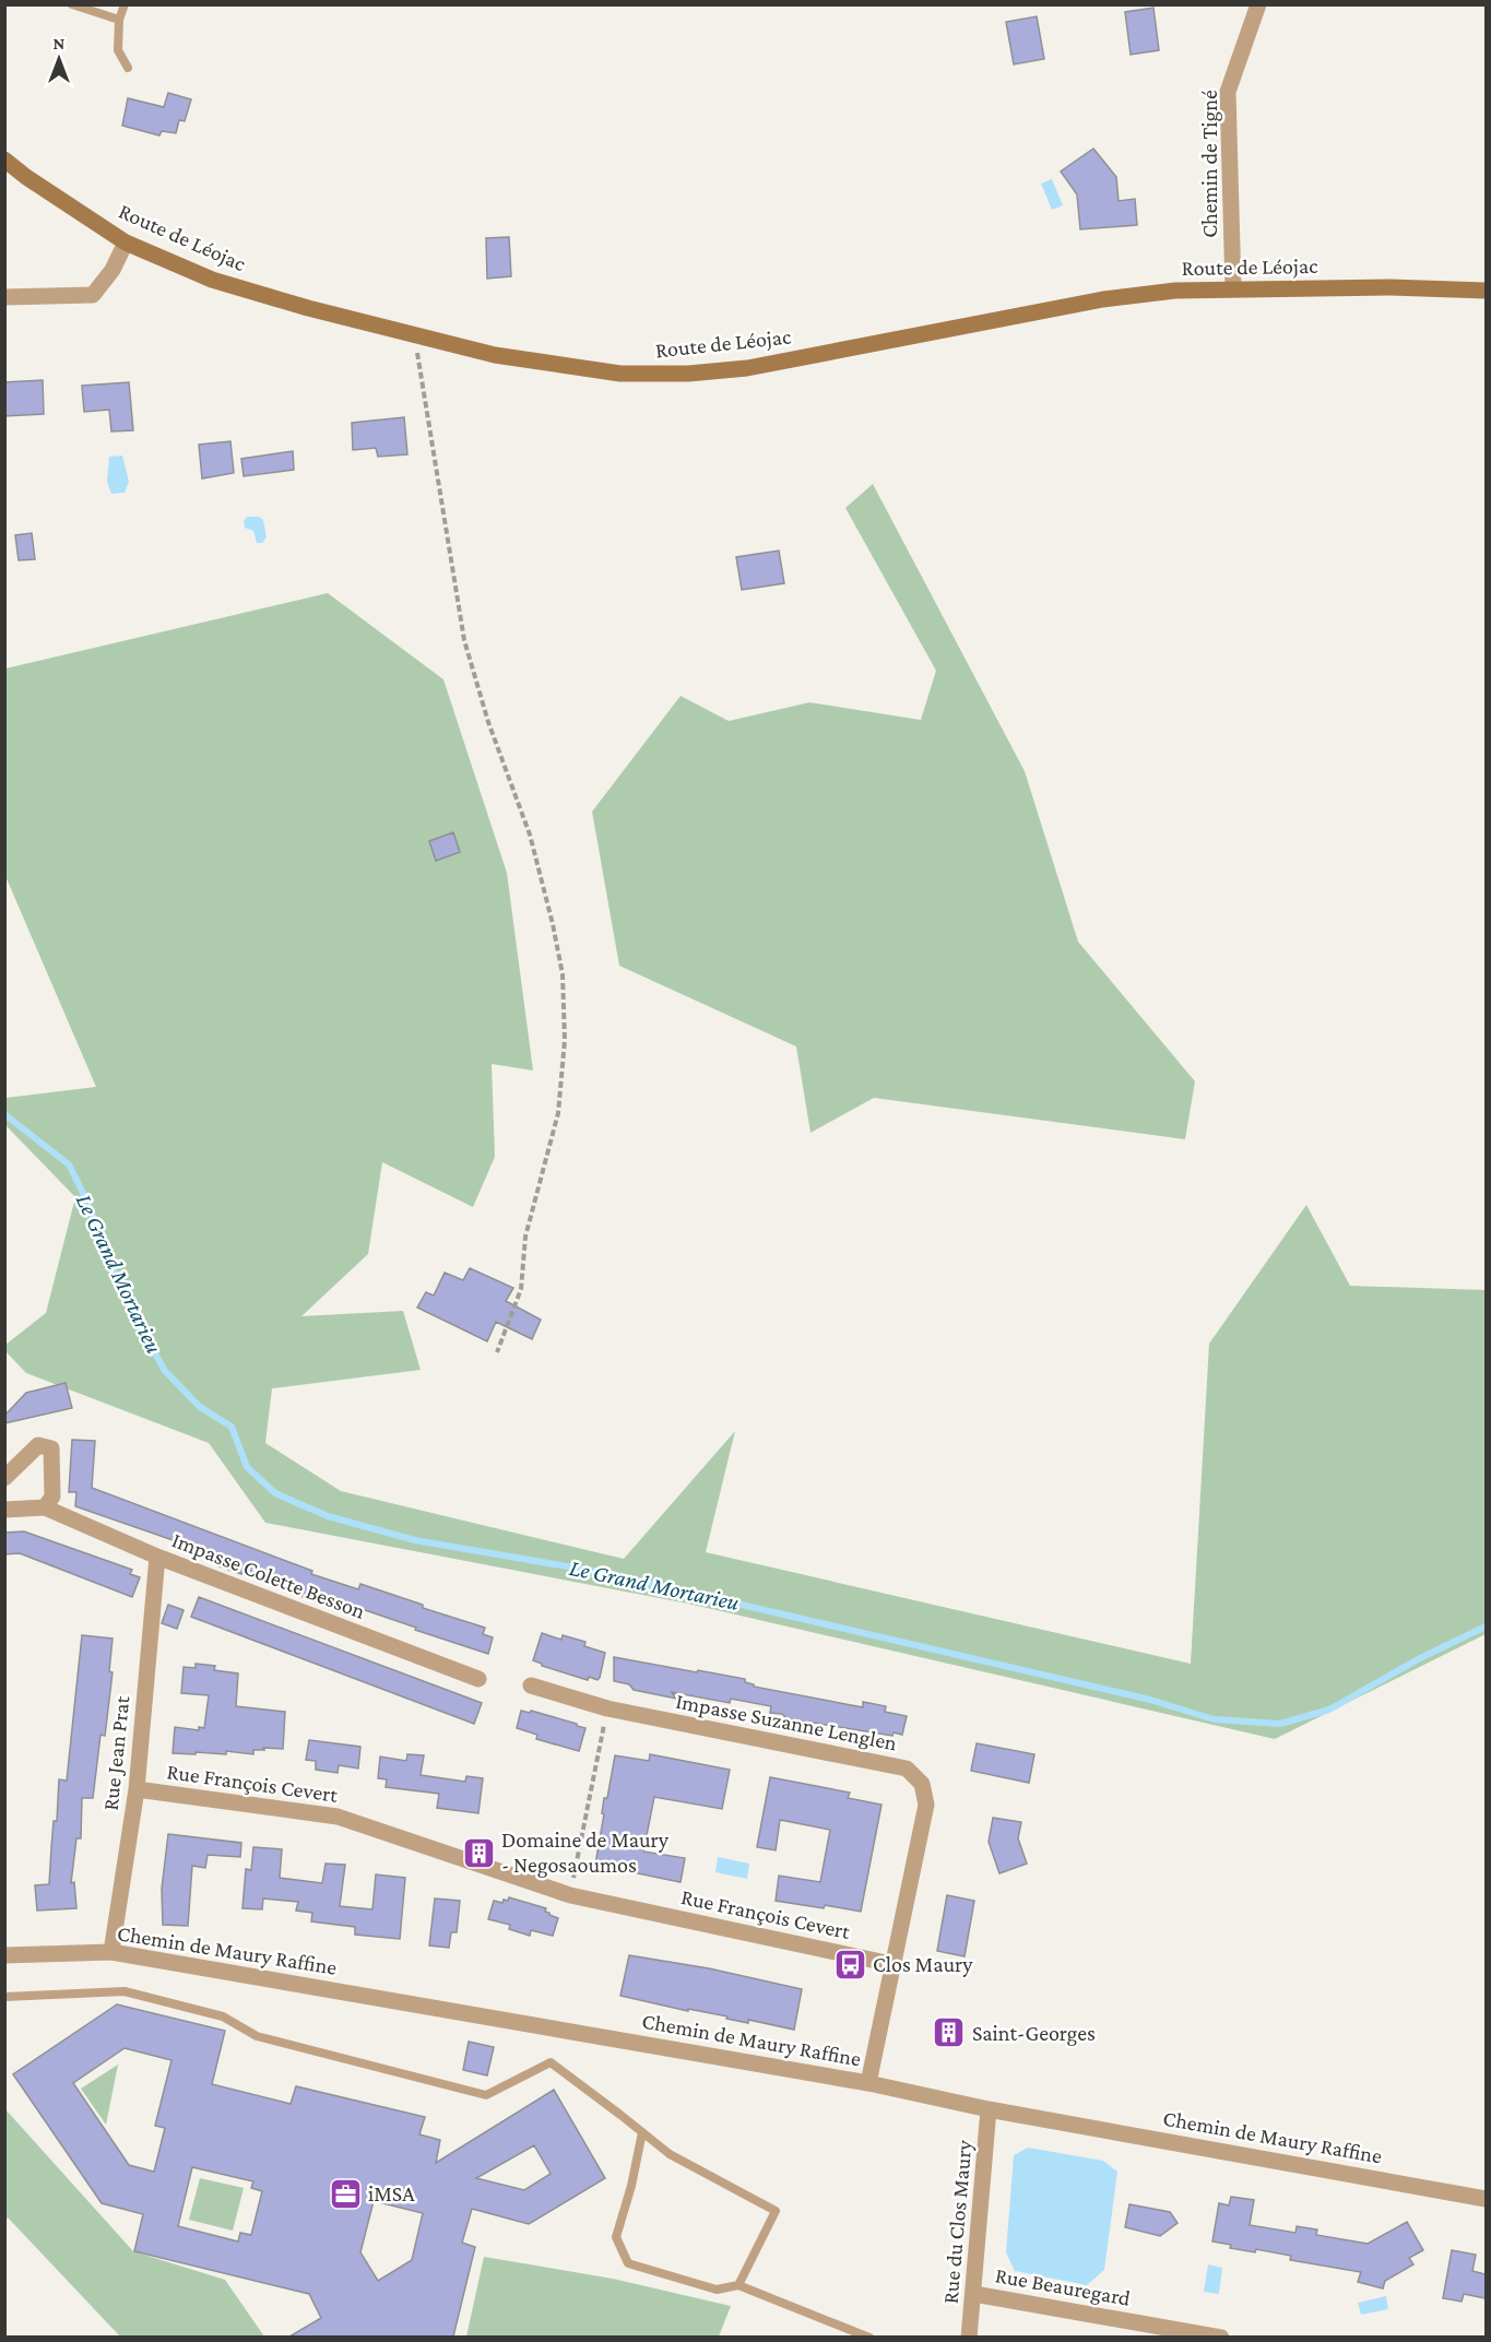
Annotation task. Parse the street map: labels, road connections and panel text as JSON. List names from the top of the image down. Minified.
{"streets":{"main road":["Route de Léojac"],"street":["Chemin de Tigné","Impasse Colette Besson","Impasse Suzanne Lenglen","Rue Jean Prat","Rue François Cevert","Chemin de Maury Raffine","Rue du Clos Maury","Rue Beauregard"]},"crossings":[["Chemin de Tigné","Route de Léojac"],["Impasse Colette Besson","Rue Jean Prat"],["Impasse Suzanne Lenglen","Rue François Cevert"],["Impasse Suzanne Lenglen","Chemin de Maury Raffine"],["Rue Jean Prat","Rue François Cevert"],["Rue Jean Prat","Chemin de Maury Raffine"],["Chemin de Maury Raffine","Rue du Clos Maury"],["Rue du Clos Maury","Rue Beauregard"]],"water":["Le Grand Mortarieu"],"places":{"building":["Domaine de Maury - Negosaoumos","Saint-Georges"],"bus stop":["Clos Maury"],"office":["iMSA"]},"north":"top"}
